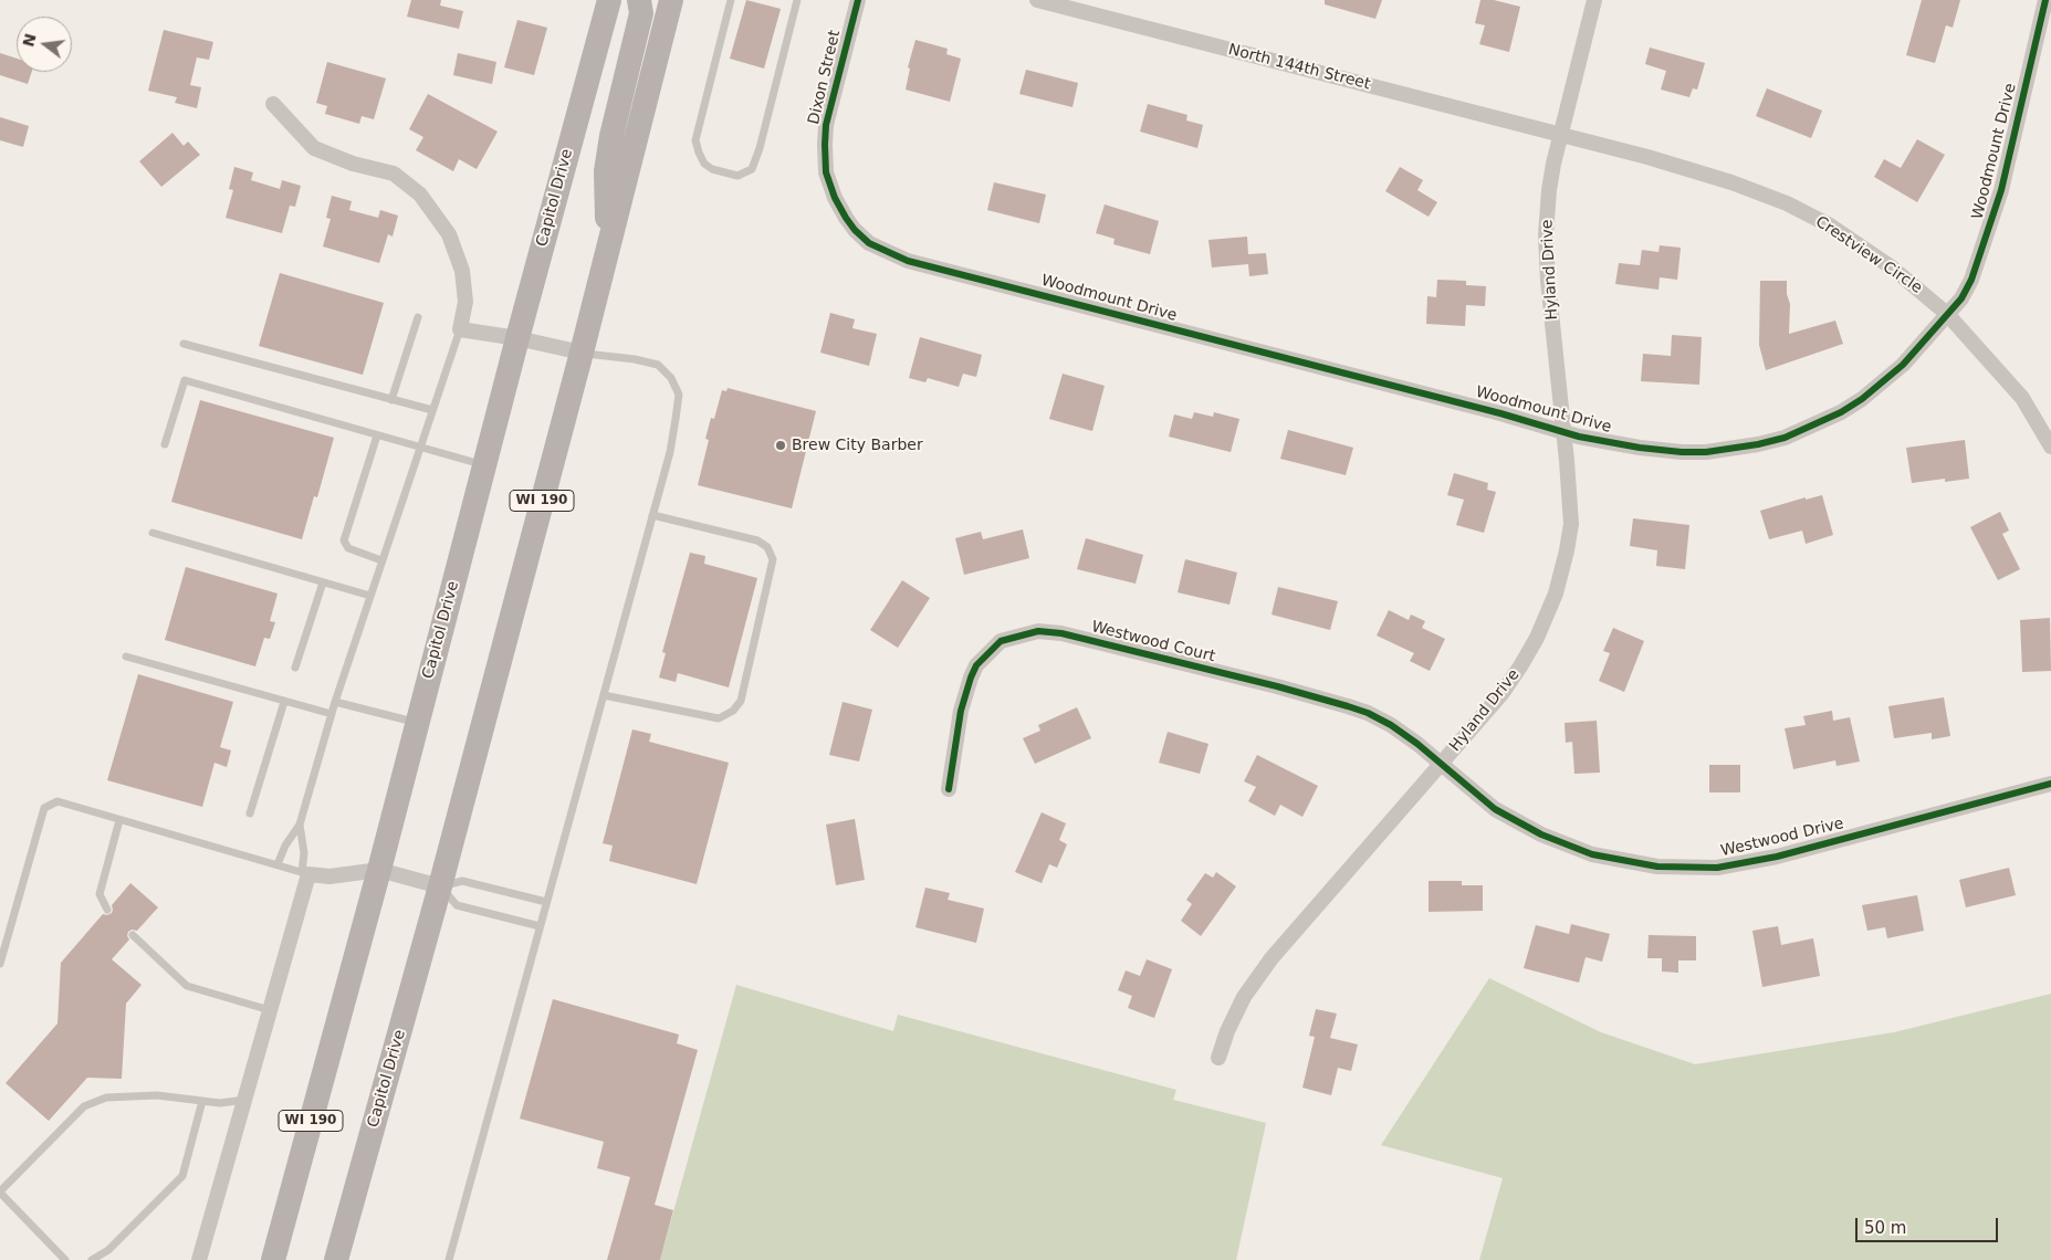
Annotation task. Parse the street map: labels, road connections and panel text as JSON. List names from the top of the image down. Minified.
{"streets":{"main road":["Capitol Drive","WI 190"],"street":["North 144th Street","Dixon Street","Woodmount Drive","Crestview Circle","Hyland Drive","Westwood Court","Westwood Drive"]},"crossings":[["North 144th Street","Crestview Circle"],["North 144th Street","Hyland Drive"],["Dixon Street","Woodmount Drive"],["Woodmount Drive","Crestview Circle"],["Woodmount Drive","Hyland Drive"],["Crestview Circle","Hyland Drive"],["Hyland Drive","Westwood Court"],["Hyland Drive","Westwood Drive"],["Westwood Court","Westwood Drive"]],"places":["Brew City Barber"],"scale_bar":"50 m","north":"left"}
